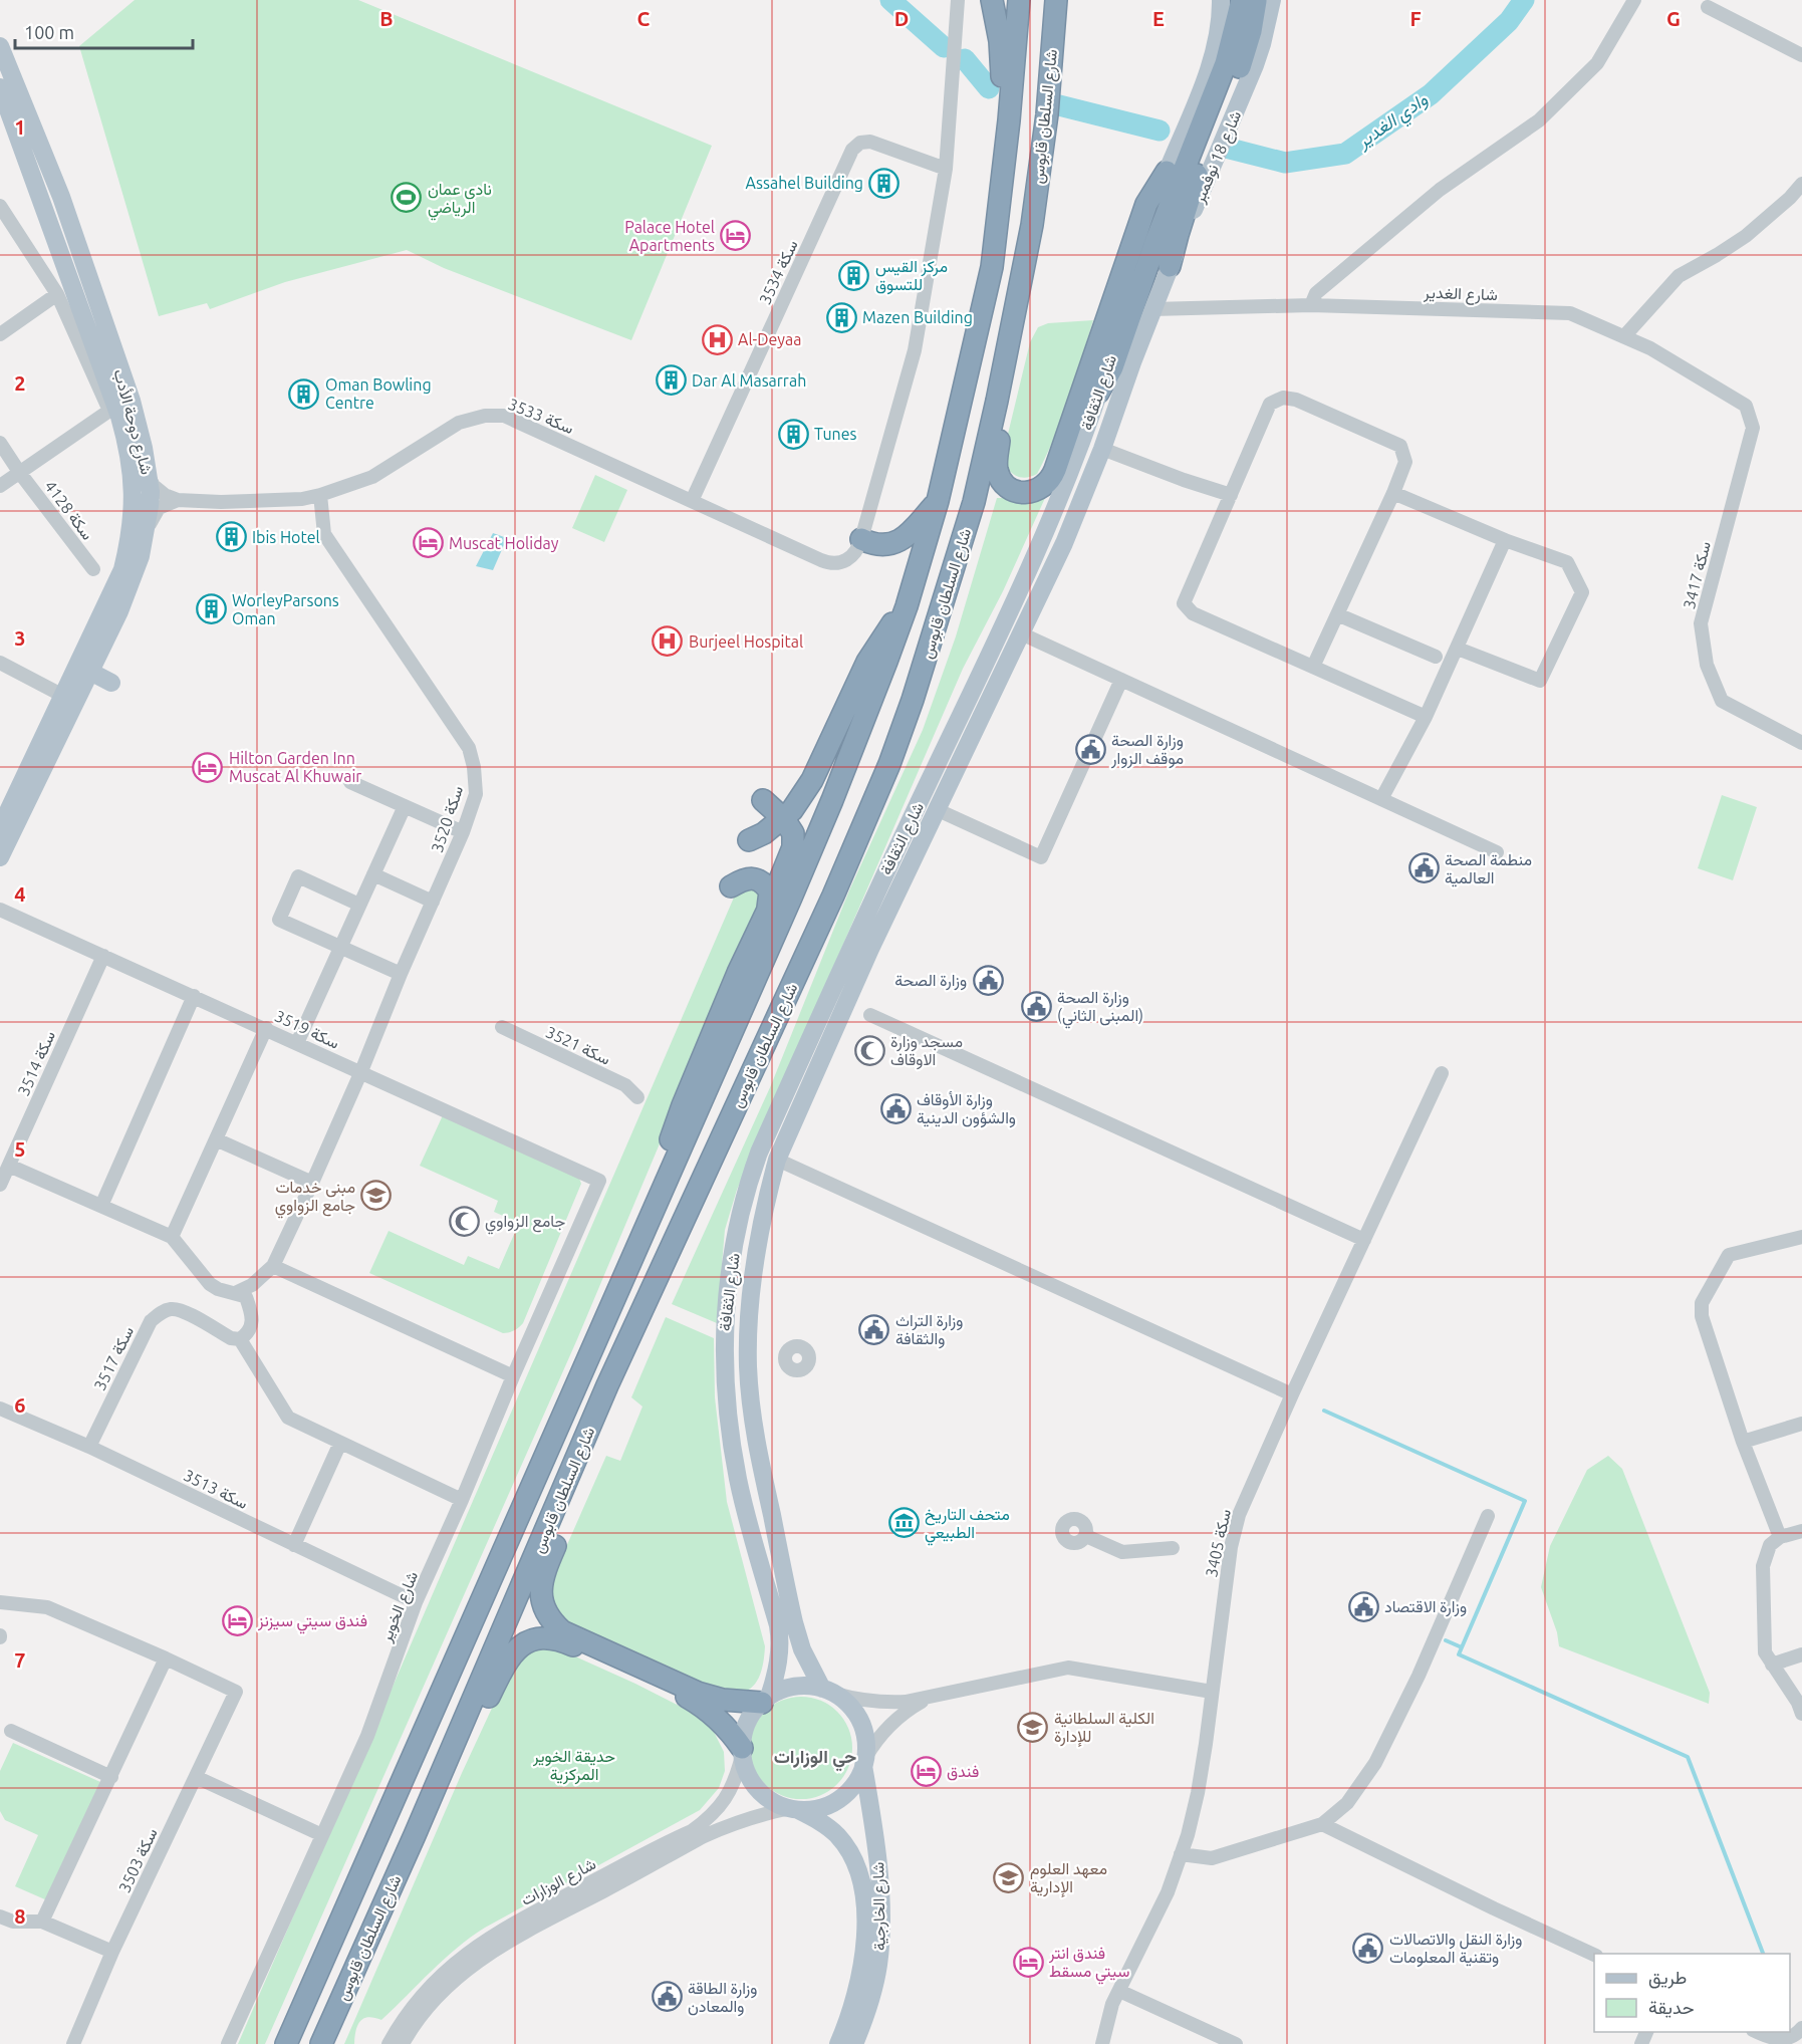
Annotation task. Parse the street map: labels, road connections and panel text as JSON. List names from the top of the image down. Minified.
{"streets":{"highway":["شارع السلطان قابوس"],"main road":["شارع 18 نوفمبر","شارع الثقافة","شارع دوحة الأدب","شارع الخارجية"],"street":["سكة 3534","شارع الغدير","سكة 3533","سكة 4128","سكة 3417","سكة 3520","سكة 3519","سكة 3521","سكة 3514","سكة 3517","سكة 3513","سكة 3405","شارع الخوير","سكة 3503","شارع الوزارات"]},"crossings":[["شارع 18 نوفمبر","شارع الغدير"],["شارع 18 نوفمبر","شارع الثقافة"],["سكة 3534","سكة 3533"],["شارع الغدير","شارع الثقافة"],["شارع الغدير","سكة 3417"],["شارع الثقافة","شارع الوزارات"],["شارع الثقافة","شارع الخارجية"],["سكة 3533","شارع دوحة الأدب"],["سكة 3533","سكة 3520"],["سكة 3520","سكة 3519"],["سكة 3519","سكة 3514"],["سكة 3519","شارع الخوير"],["سكة 3517","سكة 3513"],["سكة 3513","شارع الخوير"],["شارع الوزارات","شارع الخارجية"]],"districts":["حي الوزارات"],"water":["وادي الغدير"],"parks":["حديقة الخوير المركزية"],"places":{"building":["Assahel Building","مركز القيس للتسوق","Mazen Building","Dar Al Masarrah","Oman Bowling Centre","Tunes","Ibis Hotel","WorleyParsons Oman"],"sports":["نادي عمان الرياضي"],"hotel":["Palace Hotel Apartments","Muscat Holiday","Hilton Garden Inn Muscat Al Khuwair","فندق سيتي سيزنز","فندق","فندق انتر سيتي مسقط"],"hospital":["Al-Deyaa","Burjeel Hospital"],"public building":["وزارة الصحة موقف الزوار","منطمة الصحة العالمية","وزارة الصحة","وزارة الصحة (المبنى الثاني)","وزارة الأوقاف والشؤون الدينية","وزارة التراث والثقافة","وزارة الاقتصاد","وزارة النقل والاتصالات وتقنية المعلومات","وزارة الطاقة والمعادن"],"mosque":["مسجد وزارة الاوقاف","جامع الزواوي"],"school or university":["مبنى خدمات جامع الزواوي","الكلية السلطانية للإدارة","معهد العلوم الإدارية"],"museum":["متحف التاريخ الطبيعي"]},"legend":["طريق","حديقة"],"scale_bar":"100 m","grid":{"columns":["B","C","D","E","F","G"],"rows":["1","2","3","4","5","6","7","8"]}}
